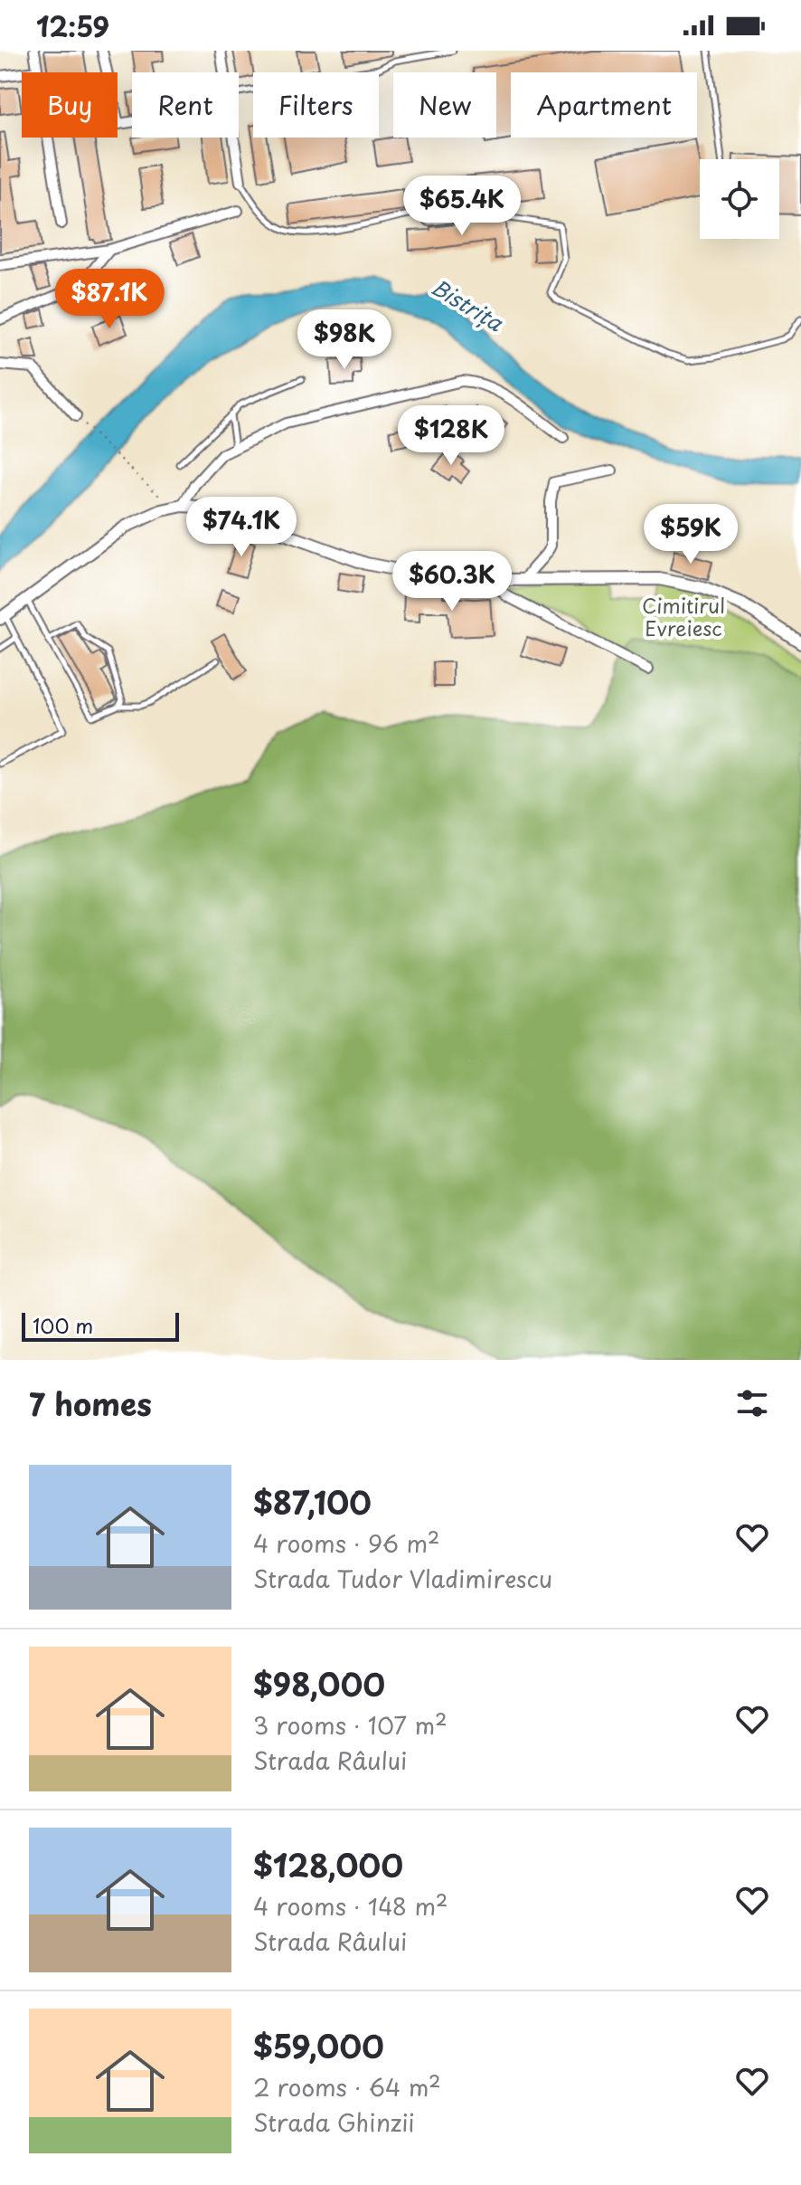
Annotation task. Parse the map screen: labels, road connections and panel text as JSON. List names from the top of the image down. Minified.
{"water":["Bistrița"],"parks":["Cimitirul Evreiesc"],"scale_bar":"100 m","page":{"status":"12:59","chip":["Buy","Rent","Filters","New","Apartment"],"price":["$65.4K","$87.1K","$98K","$128K","$74.1K","$59K","$60.3K"],"scale":"100 m","heading":"7 homes","list":[{"name":"$87,100","note":"4 rooms · 96 m² · Strada Tudor Vladimirescu"},{"name":"$98,000","note":"3 rooms · 107 m² · Strada Râului"},{"name":"$128,000","note":"4 rooms · 148 m² · Strada Râului"},{"name":"$59,000","note":"2 rooms · 64 m² · Strada Ghinzii"}]}}
